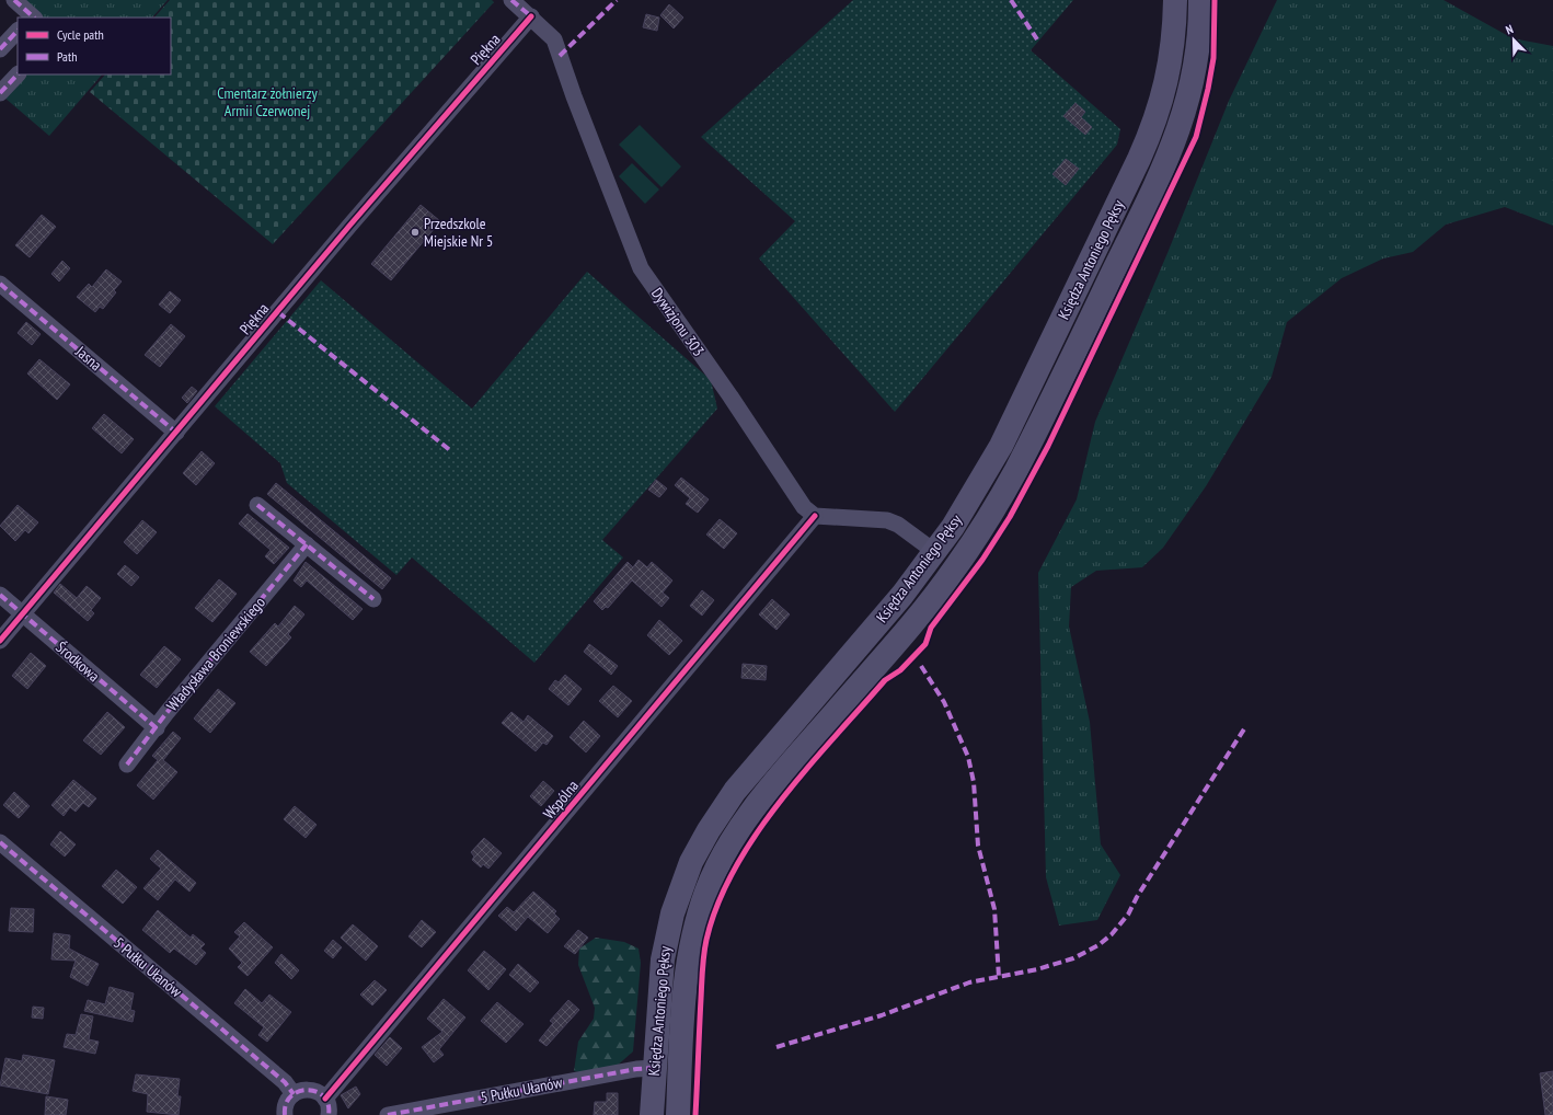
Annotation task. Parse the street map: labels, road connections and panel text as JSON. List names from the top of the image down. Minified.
{"streets":{"main road":["Księdza Antoniego Pęksy"],"street":["Piękna","Dywizjonu 303","Jasna","Władysława Broniewskiego","Środkowa","Wspólna","5 Pułku Ułanów"]},"crossings":[["Piękna","Dywizjonu 303"],["Piękna","Jasna"],["Piękna","Środkowa"],["Księdza Antoniego Pęksy","5 Pułku Ułanów"],["Dywizjonu 303","Wspólna"],["Władysława Broniewskiego","Środkowa"]],"parks":["Cmentarz żołnierzy Armii Czerwonej"],"places":["Przedszkole Miejskie Nr 5"],"legend":["Cycle path","Path"],"north":"top left"}
